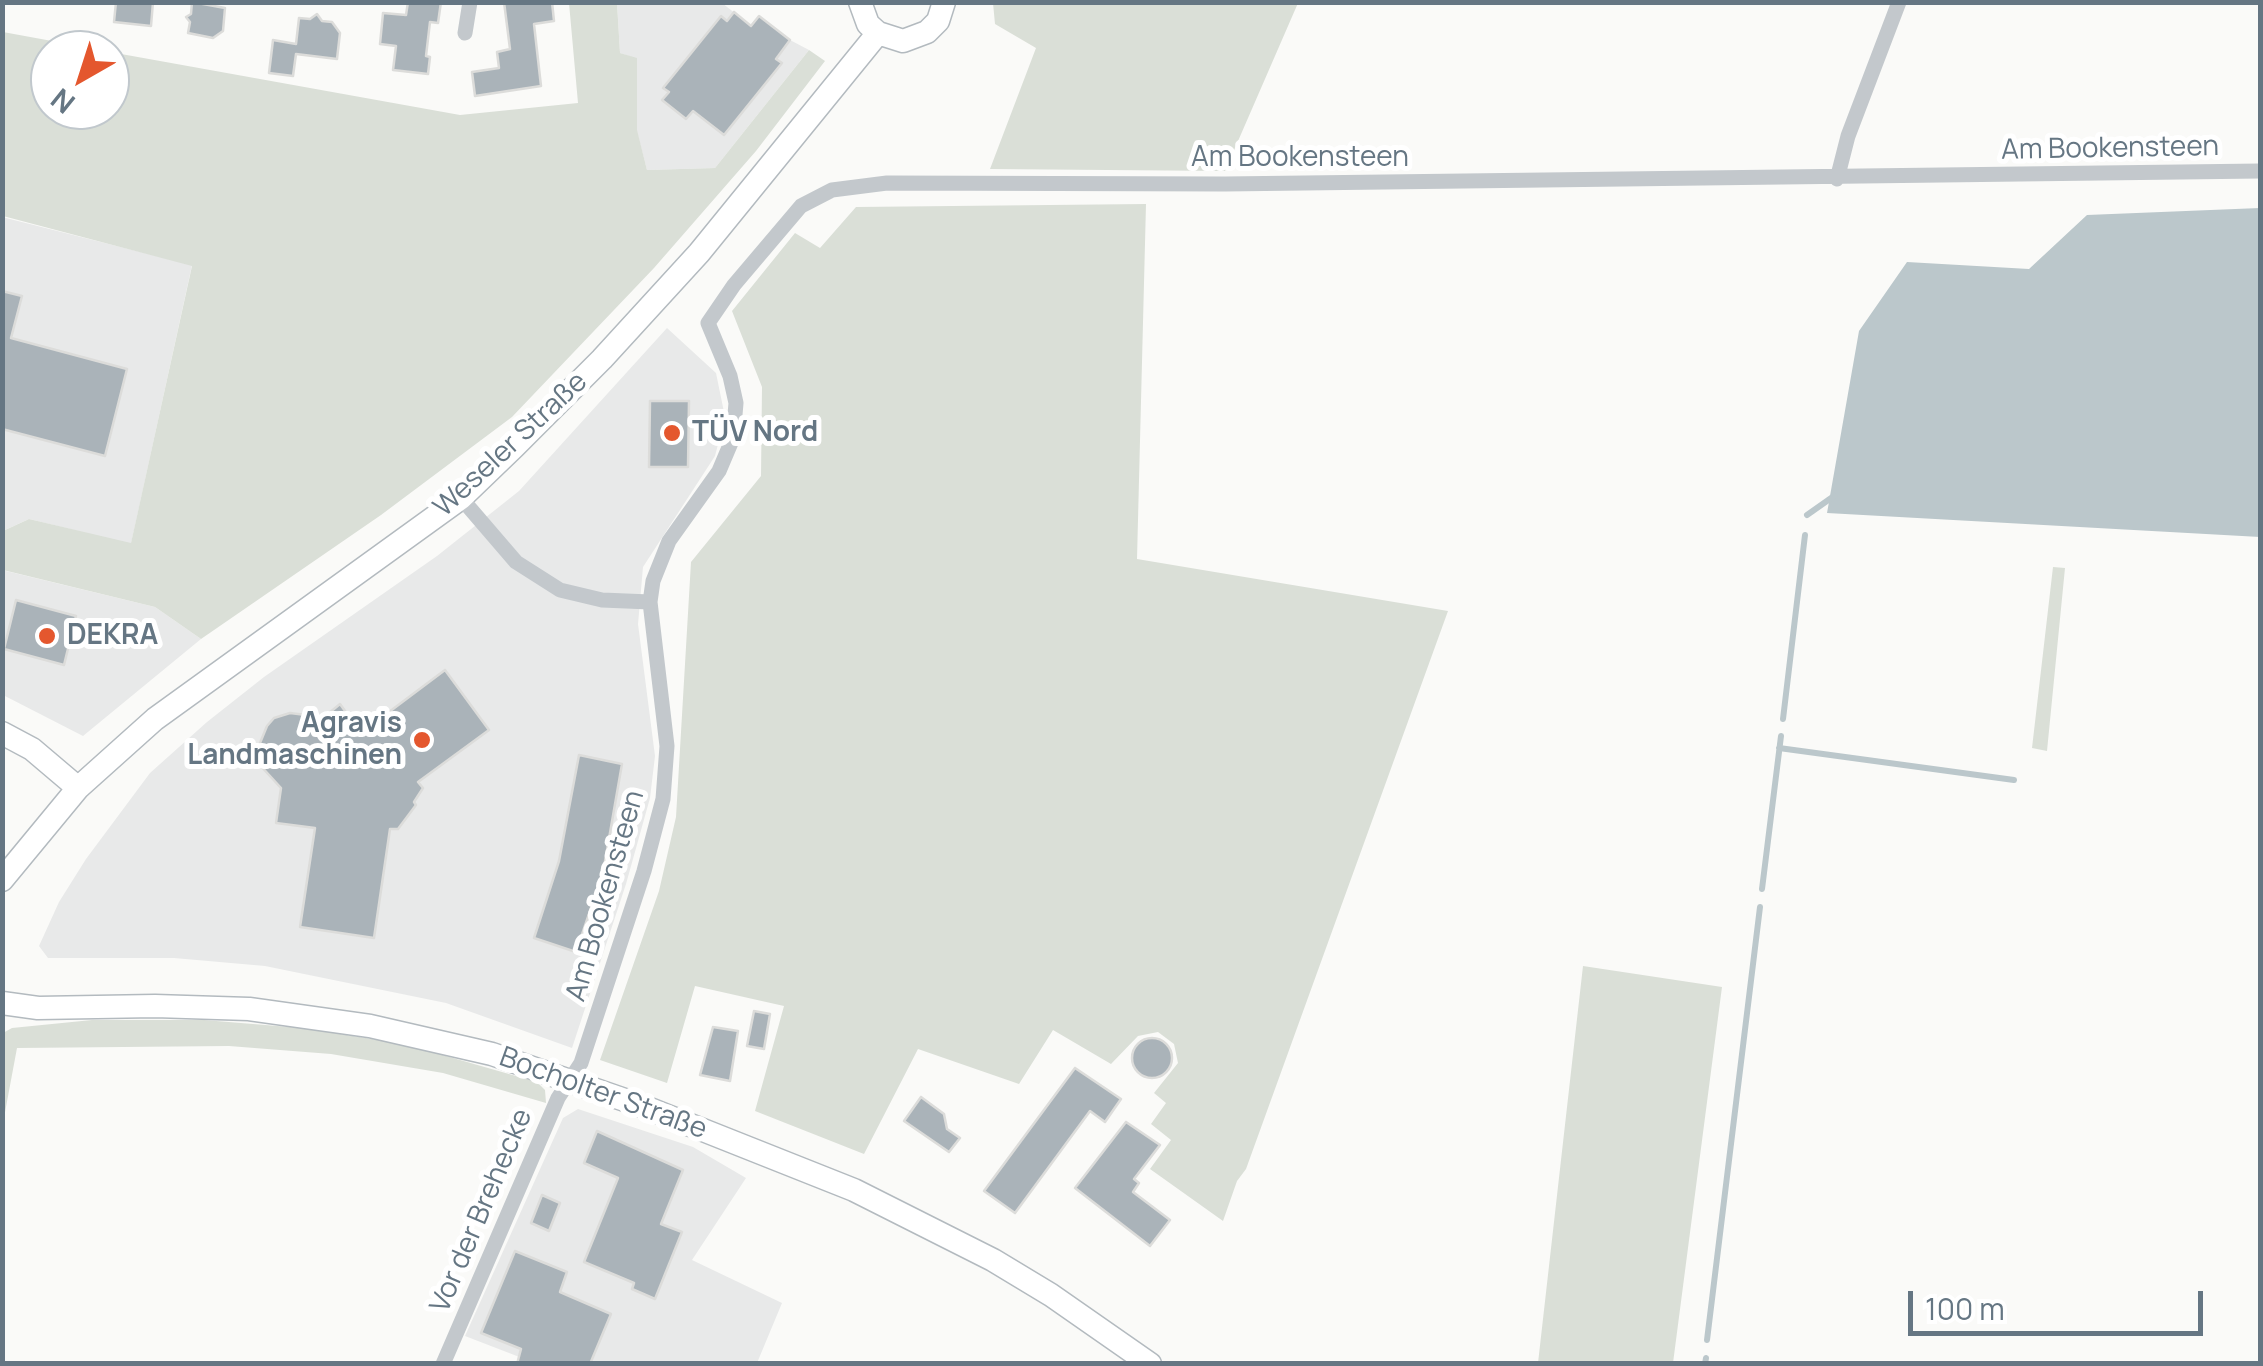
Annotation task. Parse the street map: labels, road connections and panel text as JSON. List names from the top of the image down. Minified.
{"streets":{"street":["Am Bookensteen","Weseler Straße","Bocholter Straße","Vor der Brehecke"]},"crossings":[["Am Bookensteen","Bocholter Straße"],["Am Bookensteen","Vor der Brehecke"],["Bocholter Straße","Vor der Brehecke"]],"places":["TÜV Nord","DEKRA","Agravis Landmaschinen"],"scale_bar":"100 m","north":"bottom left"}
